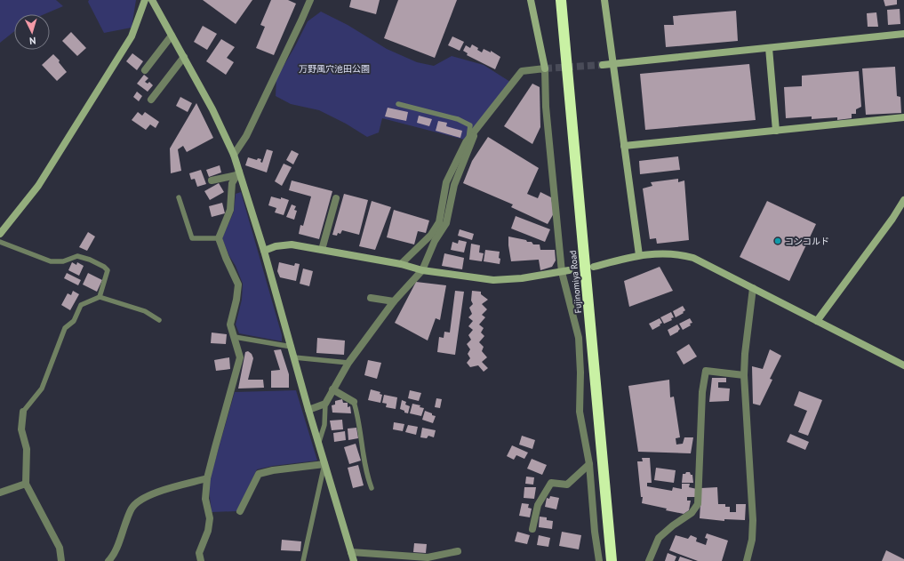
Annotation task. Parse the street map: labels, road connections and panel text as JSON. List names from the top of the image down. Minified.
{"streets":{"highway":["Fujinomiya Road"]},"parks":["万野風穴池田公園"],"places":["コンコルド"],"north":"bottom"}
